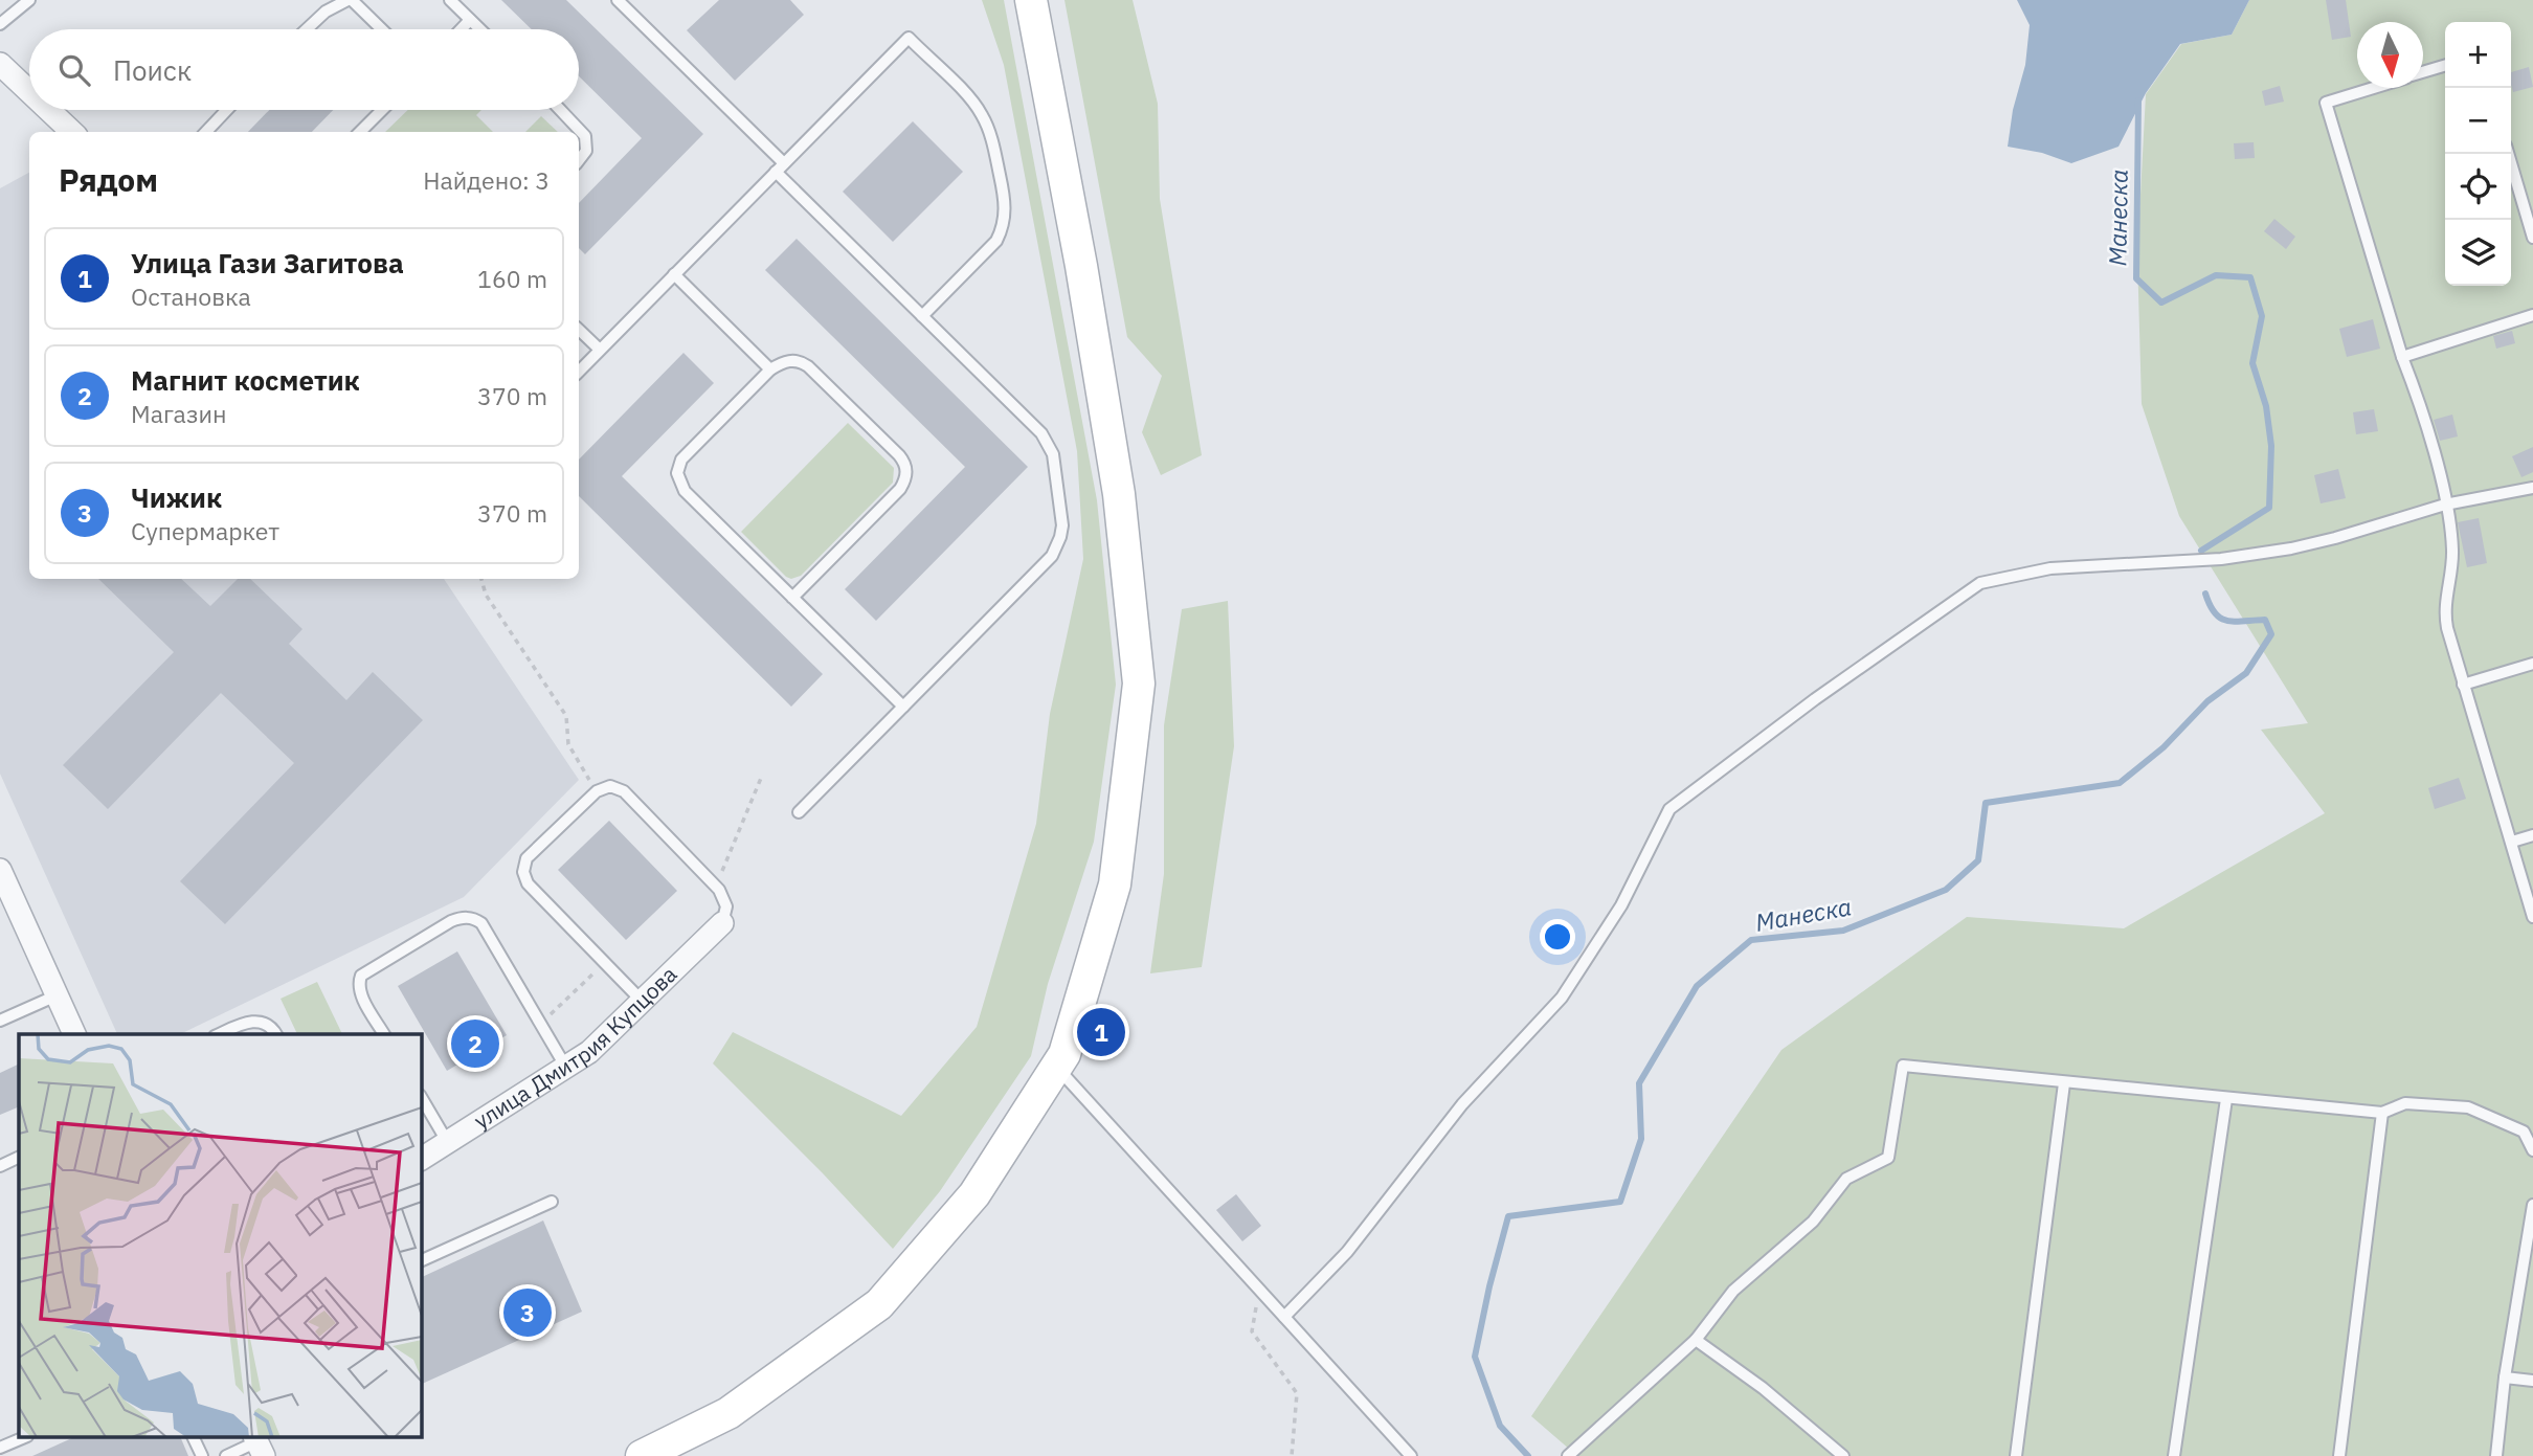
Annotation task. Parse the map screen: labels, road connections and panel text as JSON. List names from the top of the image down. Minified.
{"streets":{"street":["улица Дмитрия Купцова"]},"water":["Манеска"],"north":"bottom","page":{"map_buttons":["+","−"],"search":"Поиск","heading":["Рядом","Найдено: 3"],"list":[{"mark":"1","name":"Улица Гази Загитова","note":"Остановка","value":"160 m"},{"mark":"2","name":"Магнит косметик","note":"Магазин","value":"370 m"},{"mark":"3","name":"Чижик","note":"Супермаркет","value":"370 m"}],"pins":["1","2","3"]}}
